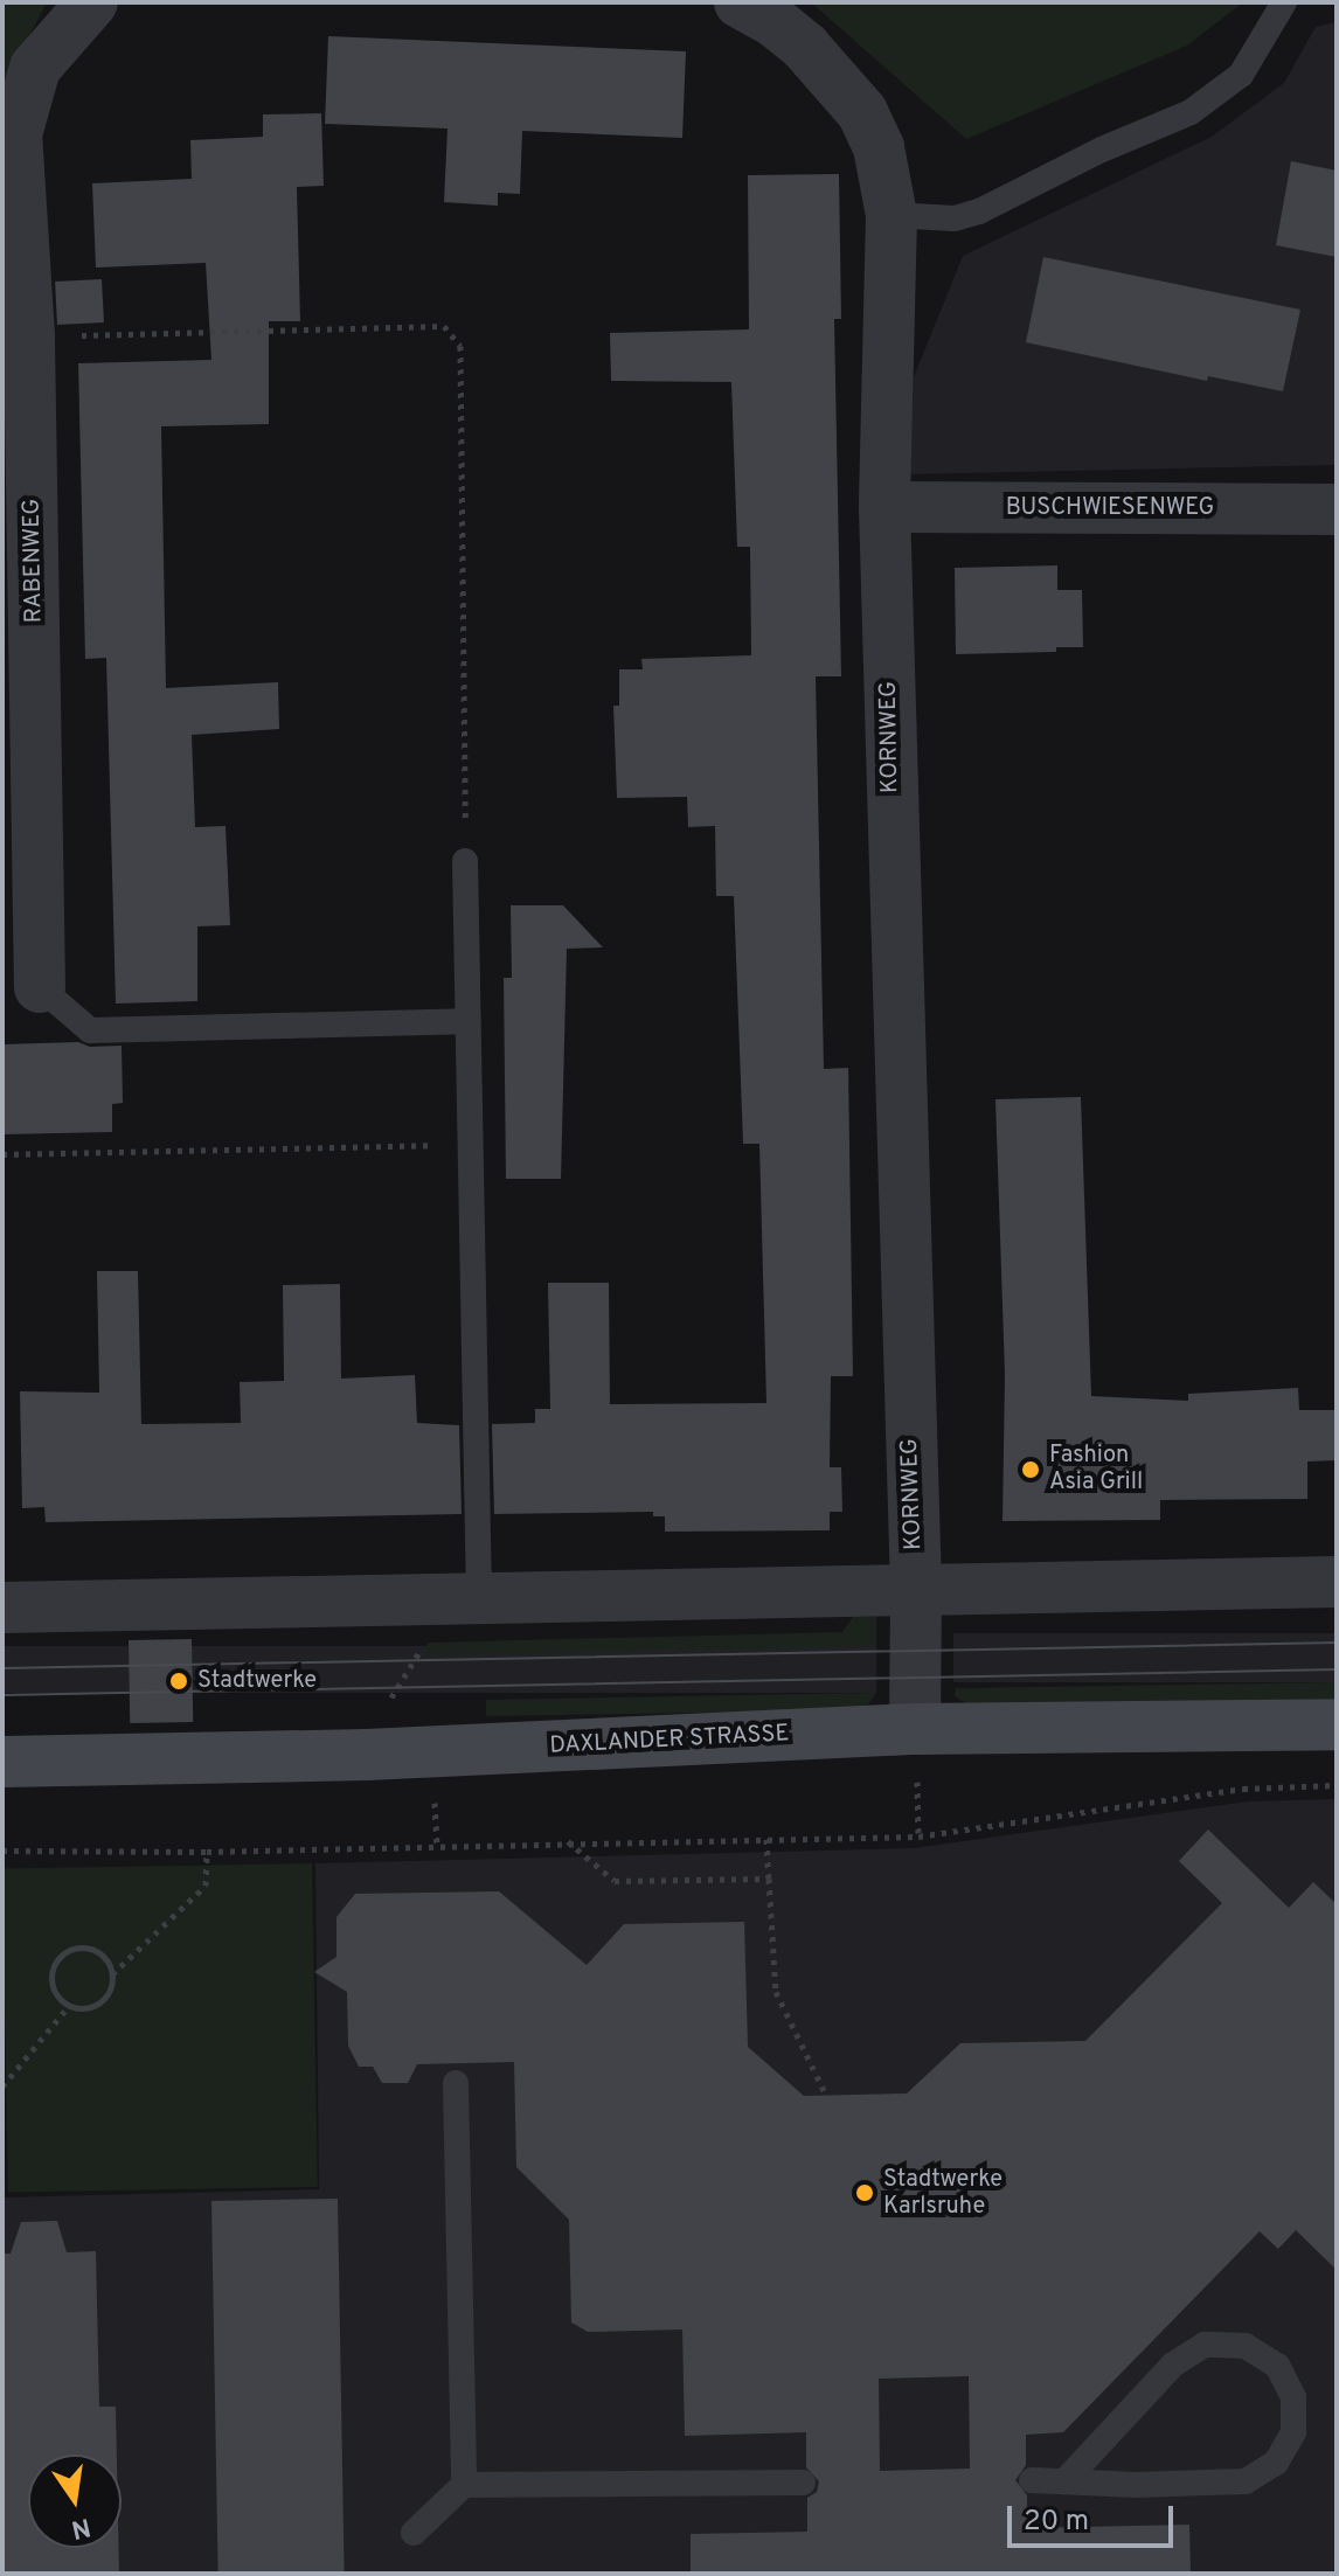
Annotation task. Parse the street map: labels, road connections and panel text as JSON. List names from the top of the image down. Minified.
{"streets":{"street":["BUSCHWIESENWEG","RABENWEG","KORNWEG","DAXLANDER STRASSE"]},"crossings":[["BUSCHWIESENWEG","KORNWEG"],["KORNWEG","DAXLANDER STRASSE"]],"places":["Fashion Asia Grill","Stadtwerke","Stadtwerke Karlsruhe"],"scale_bar":"20 m","north":"bottom"}
